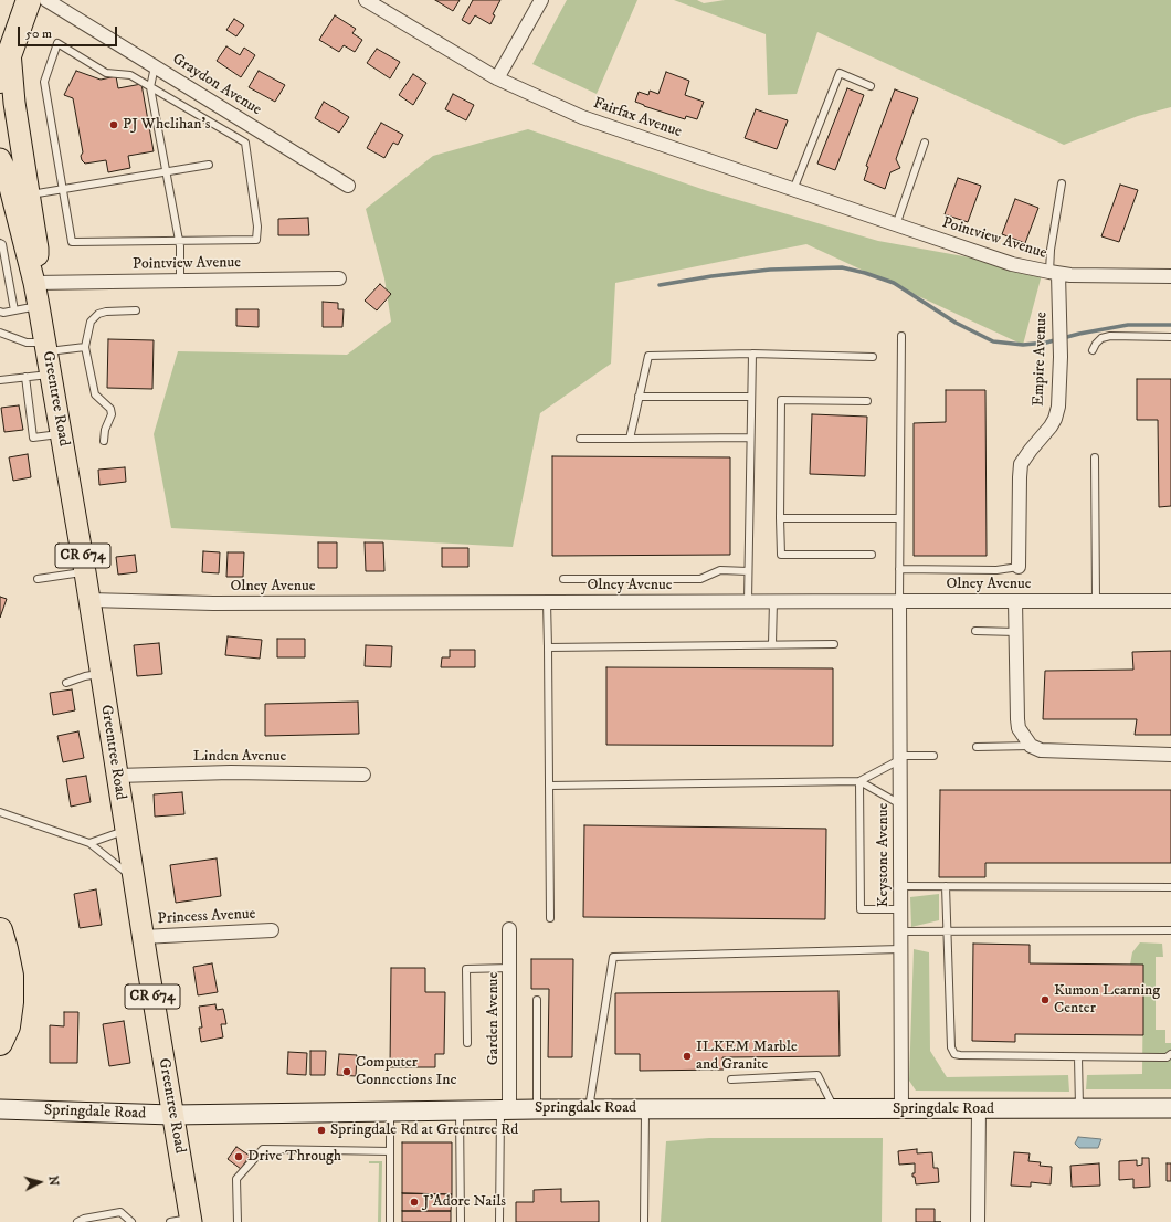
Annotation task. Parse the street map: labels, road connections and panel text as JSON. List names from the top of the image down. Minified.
{"streets":{"main road":["Greentree Road","CR 674","Springdale Road"],"street":["Graydon Avenue","Fairfax Avenue","Pointview Avenue","Empire Avenue","Olney Avenue","Linden Avenue","Keystone Avenue","Princess Avenue","Garden Avenue"]},"crossings":[["Fairfax Avenue","Pointview Avenue"],["Pointview Avenue","Empire Avenue"],["Pointview Avenue","Greentree Road"],["Greentree Road","Olney Avenue"],["Greentree Road","Linden Avenue"],["Greentree Road","Princess Avenue"],["Greentree Road","Springdale Road"],["Olney Avenue","Keystone Avenue"],["Keystone Avenue","Springdale Road"],["Garden Avenue","Springdale Road"]],"places":["PJ Whelihan's","Kumon Learning Center","ILKEM Marble and Granite","Computer Connections Inc","Springdale Rd at Greentree Rd","Drive Through","J'Adore Nails"],"scale_bar":"50 m","north":"right"}
